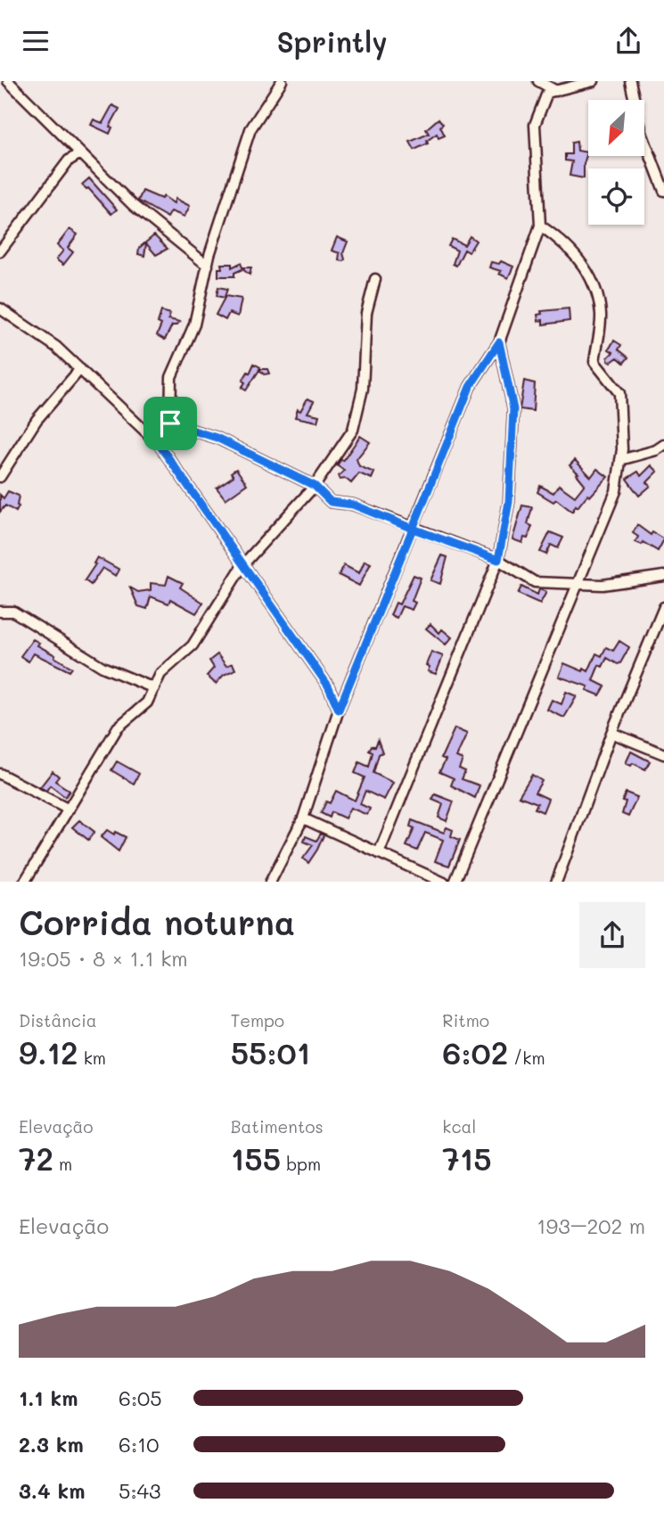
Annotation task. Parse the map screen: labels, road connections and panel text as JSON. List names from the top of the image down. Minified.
{"north":"bottom left","page":{"header":"Sprintly","heading":["Corrida noturna","19:05 · 8 × 1.1 km"],"stats":[["Distância","9.12 km"],["Tempo","55:01"],["Ritmo","6:02 /km"],["Elevação","72 m"],["Batimentos","155 bpm"],["kcal","715"]],"chart":["Elevação","193–202 m"],"list":[{"name":"1.1 km","note":"6:05"},{"name":"2.3 km","note":"6:10"},{"name":"3.4 km","note":"5:43"}]}}
